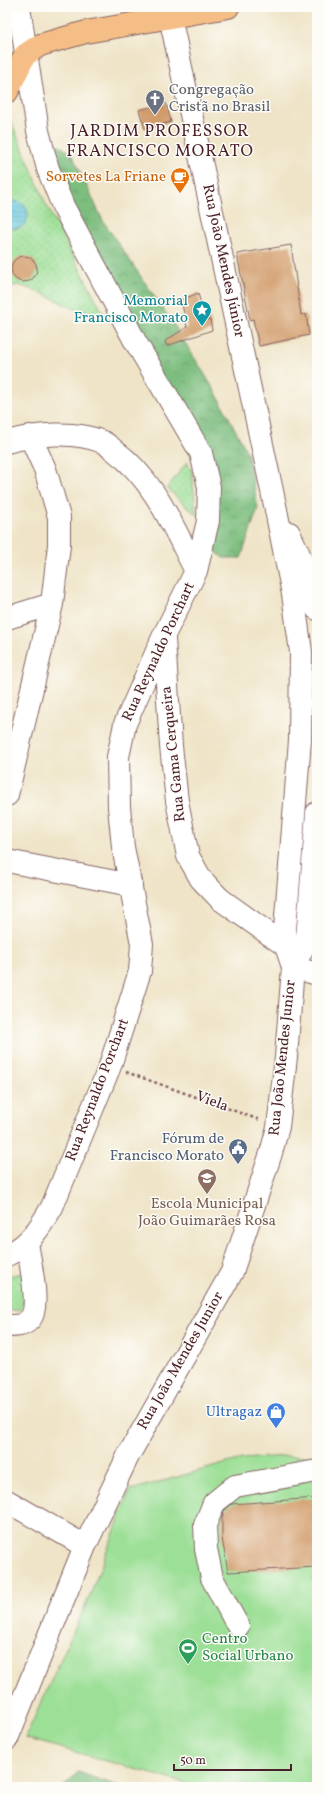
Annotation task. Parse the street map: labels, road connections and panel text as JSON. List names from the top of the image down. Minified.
{"streets":{"street":["Rua João Mendes Júnior","Rua Reynaldo Porchart","Rua Gama Cerqueira","Rua João Mendes Junior"],"path":["Viela"]},"crossings":[["Rua João Mendes Júnior","Rua João Mendes Junior"],["Rua Reynaldo Porchart","Rua Gama Cerqueira"],["Rua Gama Cerqueira","Rua João Mendes Junior"],["Rua João Mendes Junior","Viela"]],"districts":["JARDIM PROFESSOR FRANCISCO MORATO"],"places":{"church":["Congregação Cristã no Brasil"],"cafe":["Sorvetes La Friane"],"place":["Memorial Francisco Morato"],"public building":["Fórum de Francisco Morato"],"school or university":["Escola Municipal João Guimarães Rosa"],"shop":["Ultragaz"],"sports":["Centro Social Urbano"]},"scale_bar":"50 m"}
